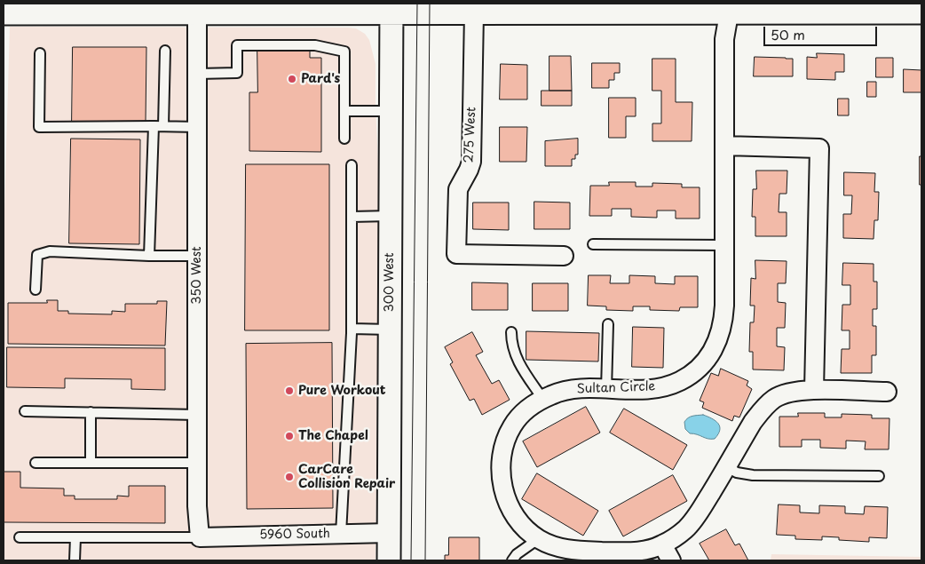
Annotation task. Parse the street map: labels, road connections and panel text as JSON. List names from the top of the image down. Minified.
{"streets":{"street":["275 West","350 West","300 West","Sultan Circle","5960 South"]},"crossings":[["350 West","5960 South"],["300 West","5960 South"]],"places":["Pard's","Pure Workout","The Chapel","CarCare Collision Repair"],"scale_bar":"50 m"}
